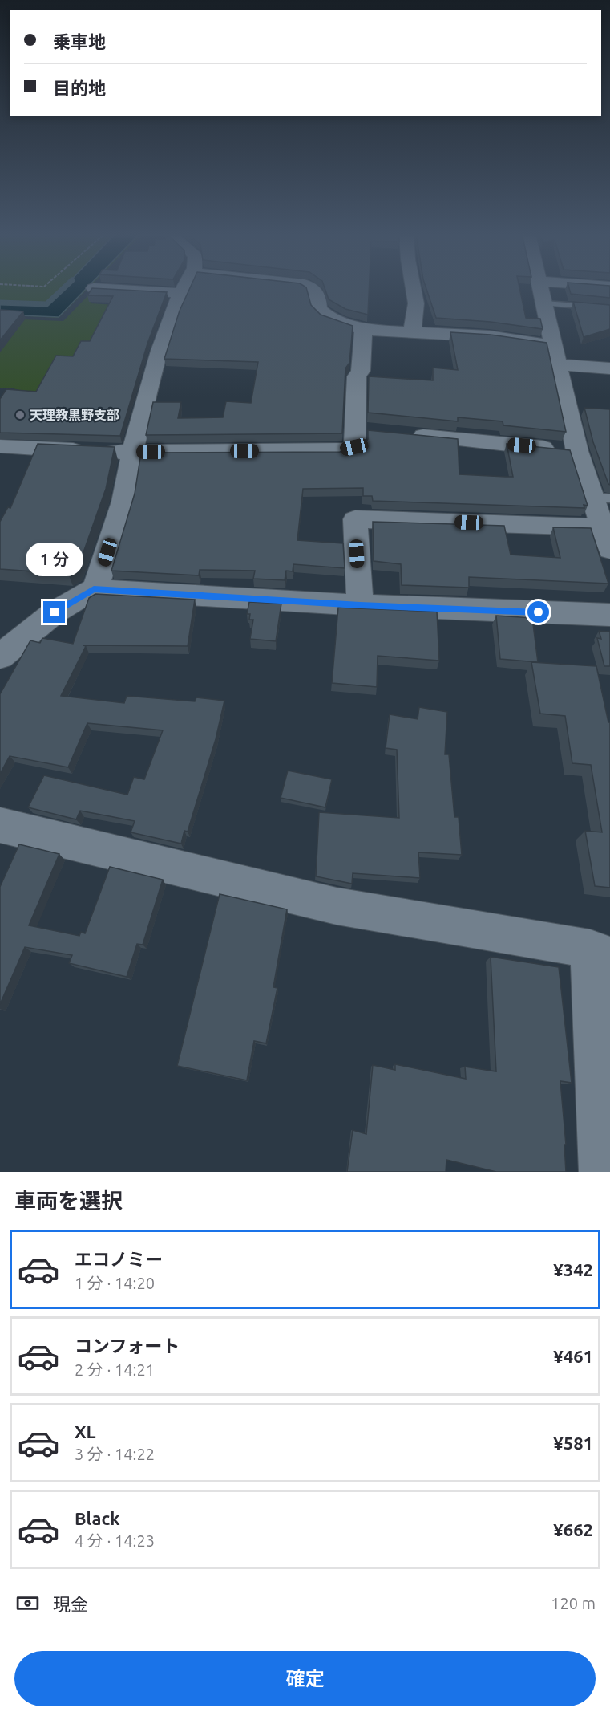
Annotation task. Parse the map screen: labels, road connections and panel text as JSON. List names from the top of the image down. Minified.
{"places":["天理教黒野支部"],"page":{"banner":["乗車地","目的地"],"bubble":"1 分","heading":"車両を選択","list":[{"name":"エコノミー","note":"1 分 · 14:20","value":"¥342"},{"name":"コンフォート","note":"2 分 · 14:21","value":"¥461"},{"name":"XL","note":"3 分 · 14:22","value":"¥581"},{"name":"Black","note":"4 分 · 14:23","value":"¥662"}],"pay":["現金","120 m"],"buttons":"確定"}}
